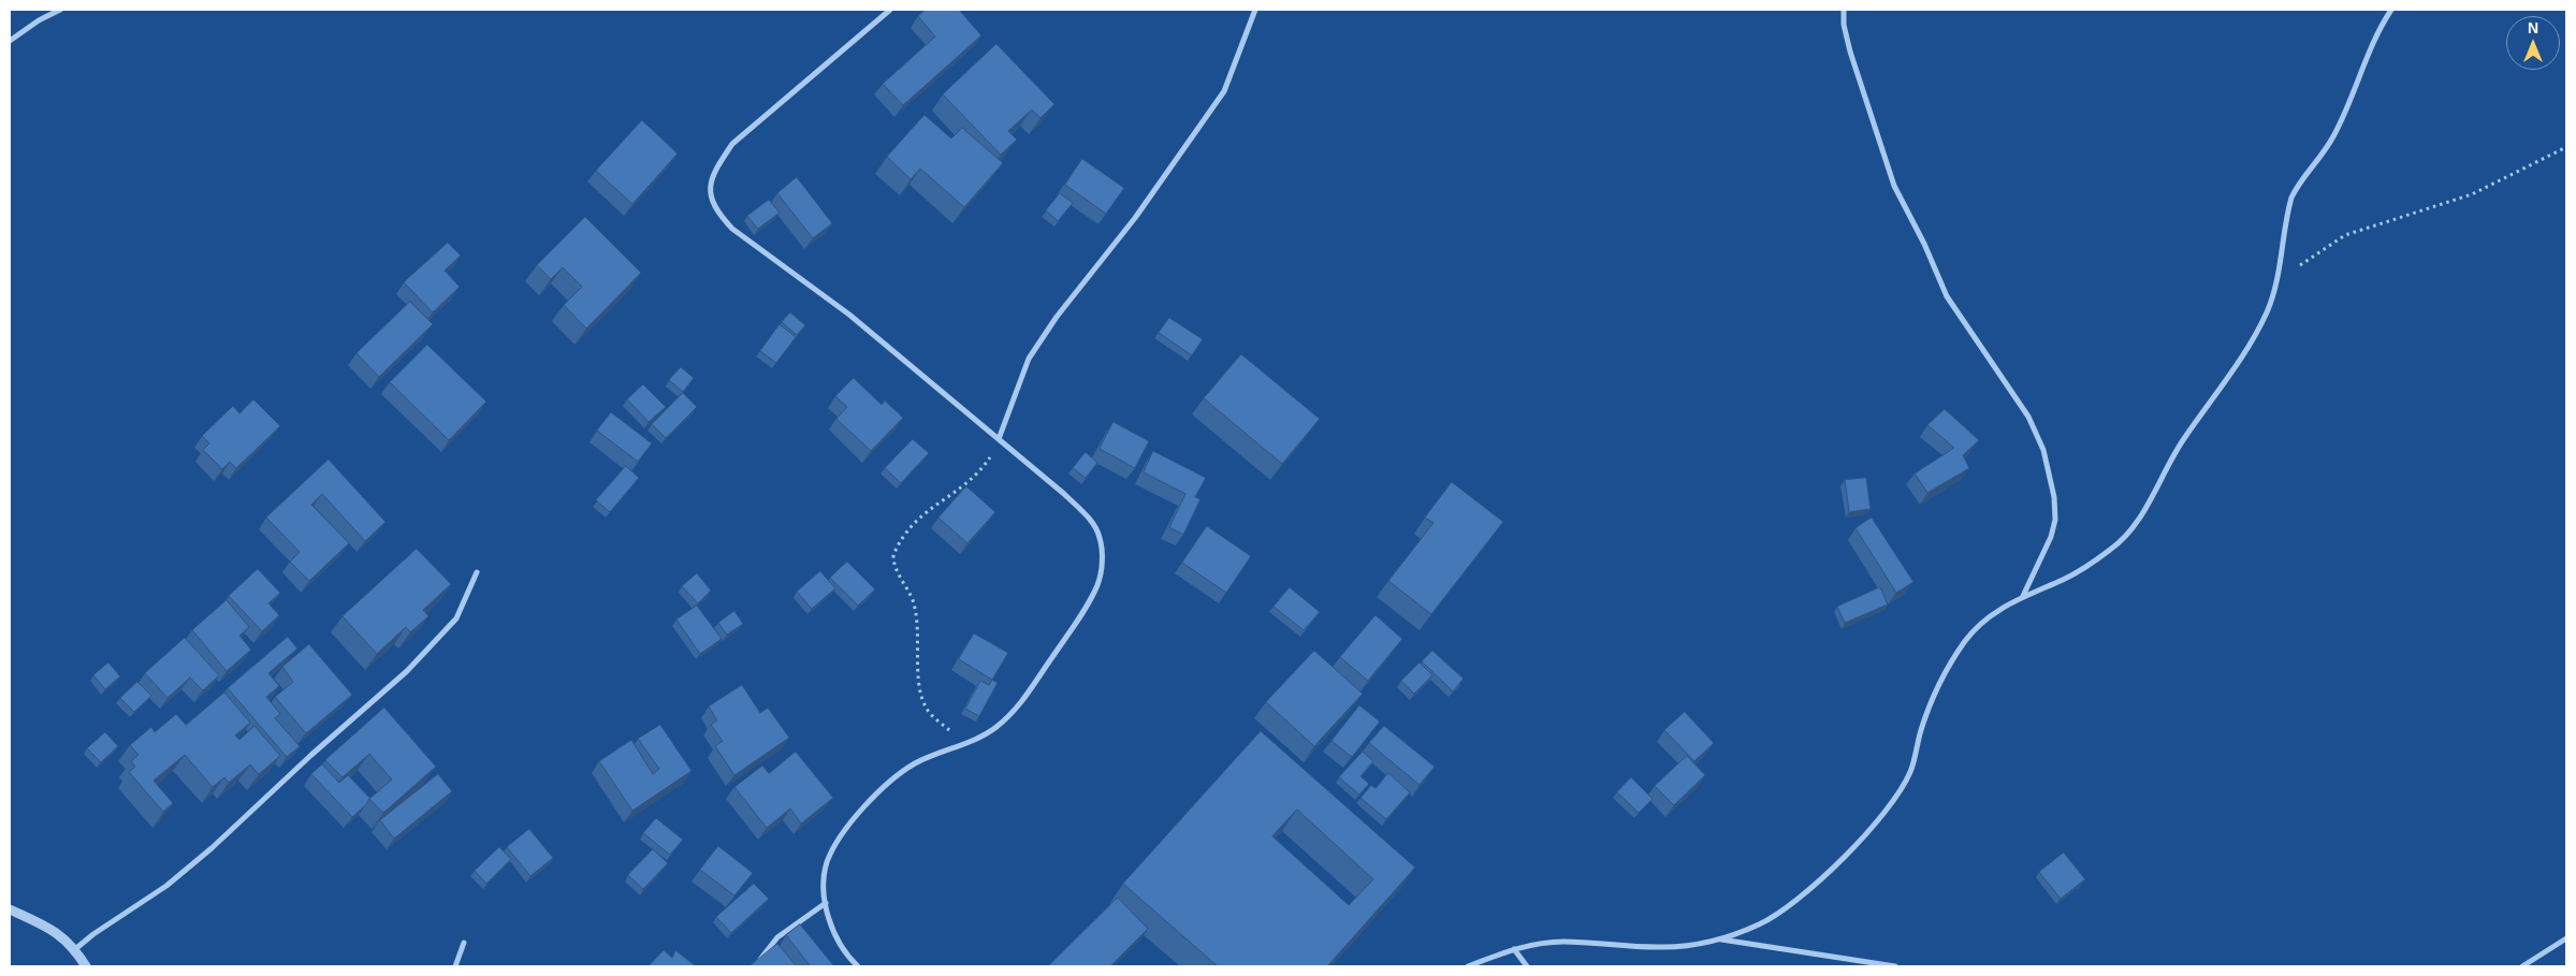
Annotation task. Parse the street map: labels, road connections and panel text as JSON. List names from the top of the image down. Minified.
{"north":"top"}
